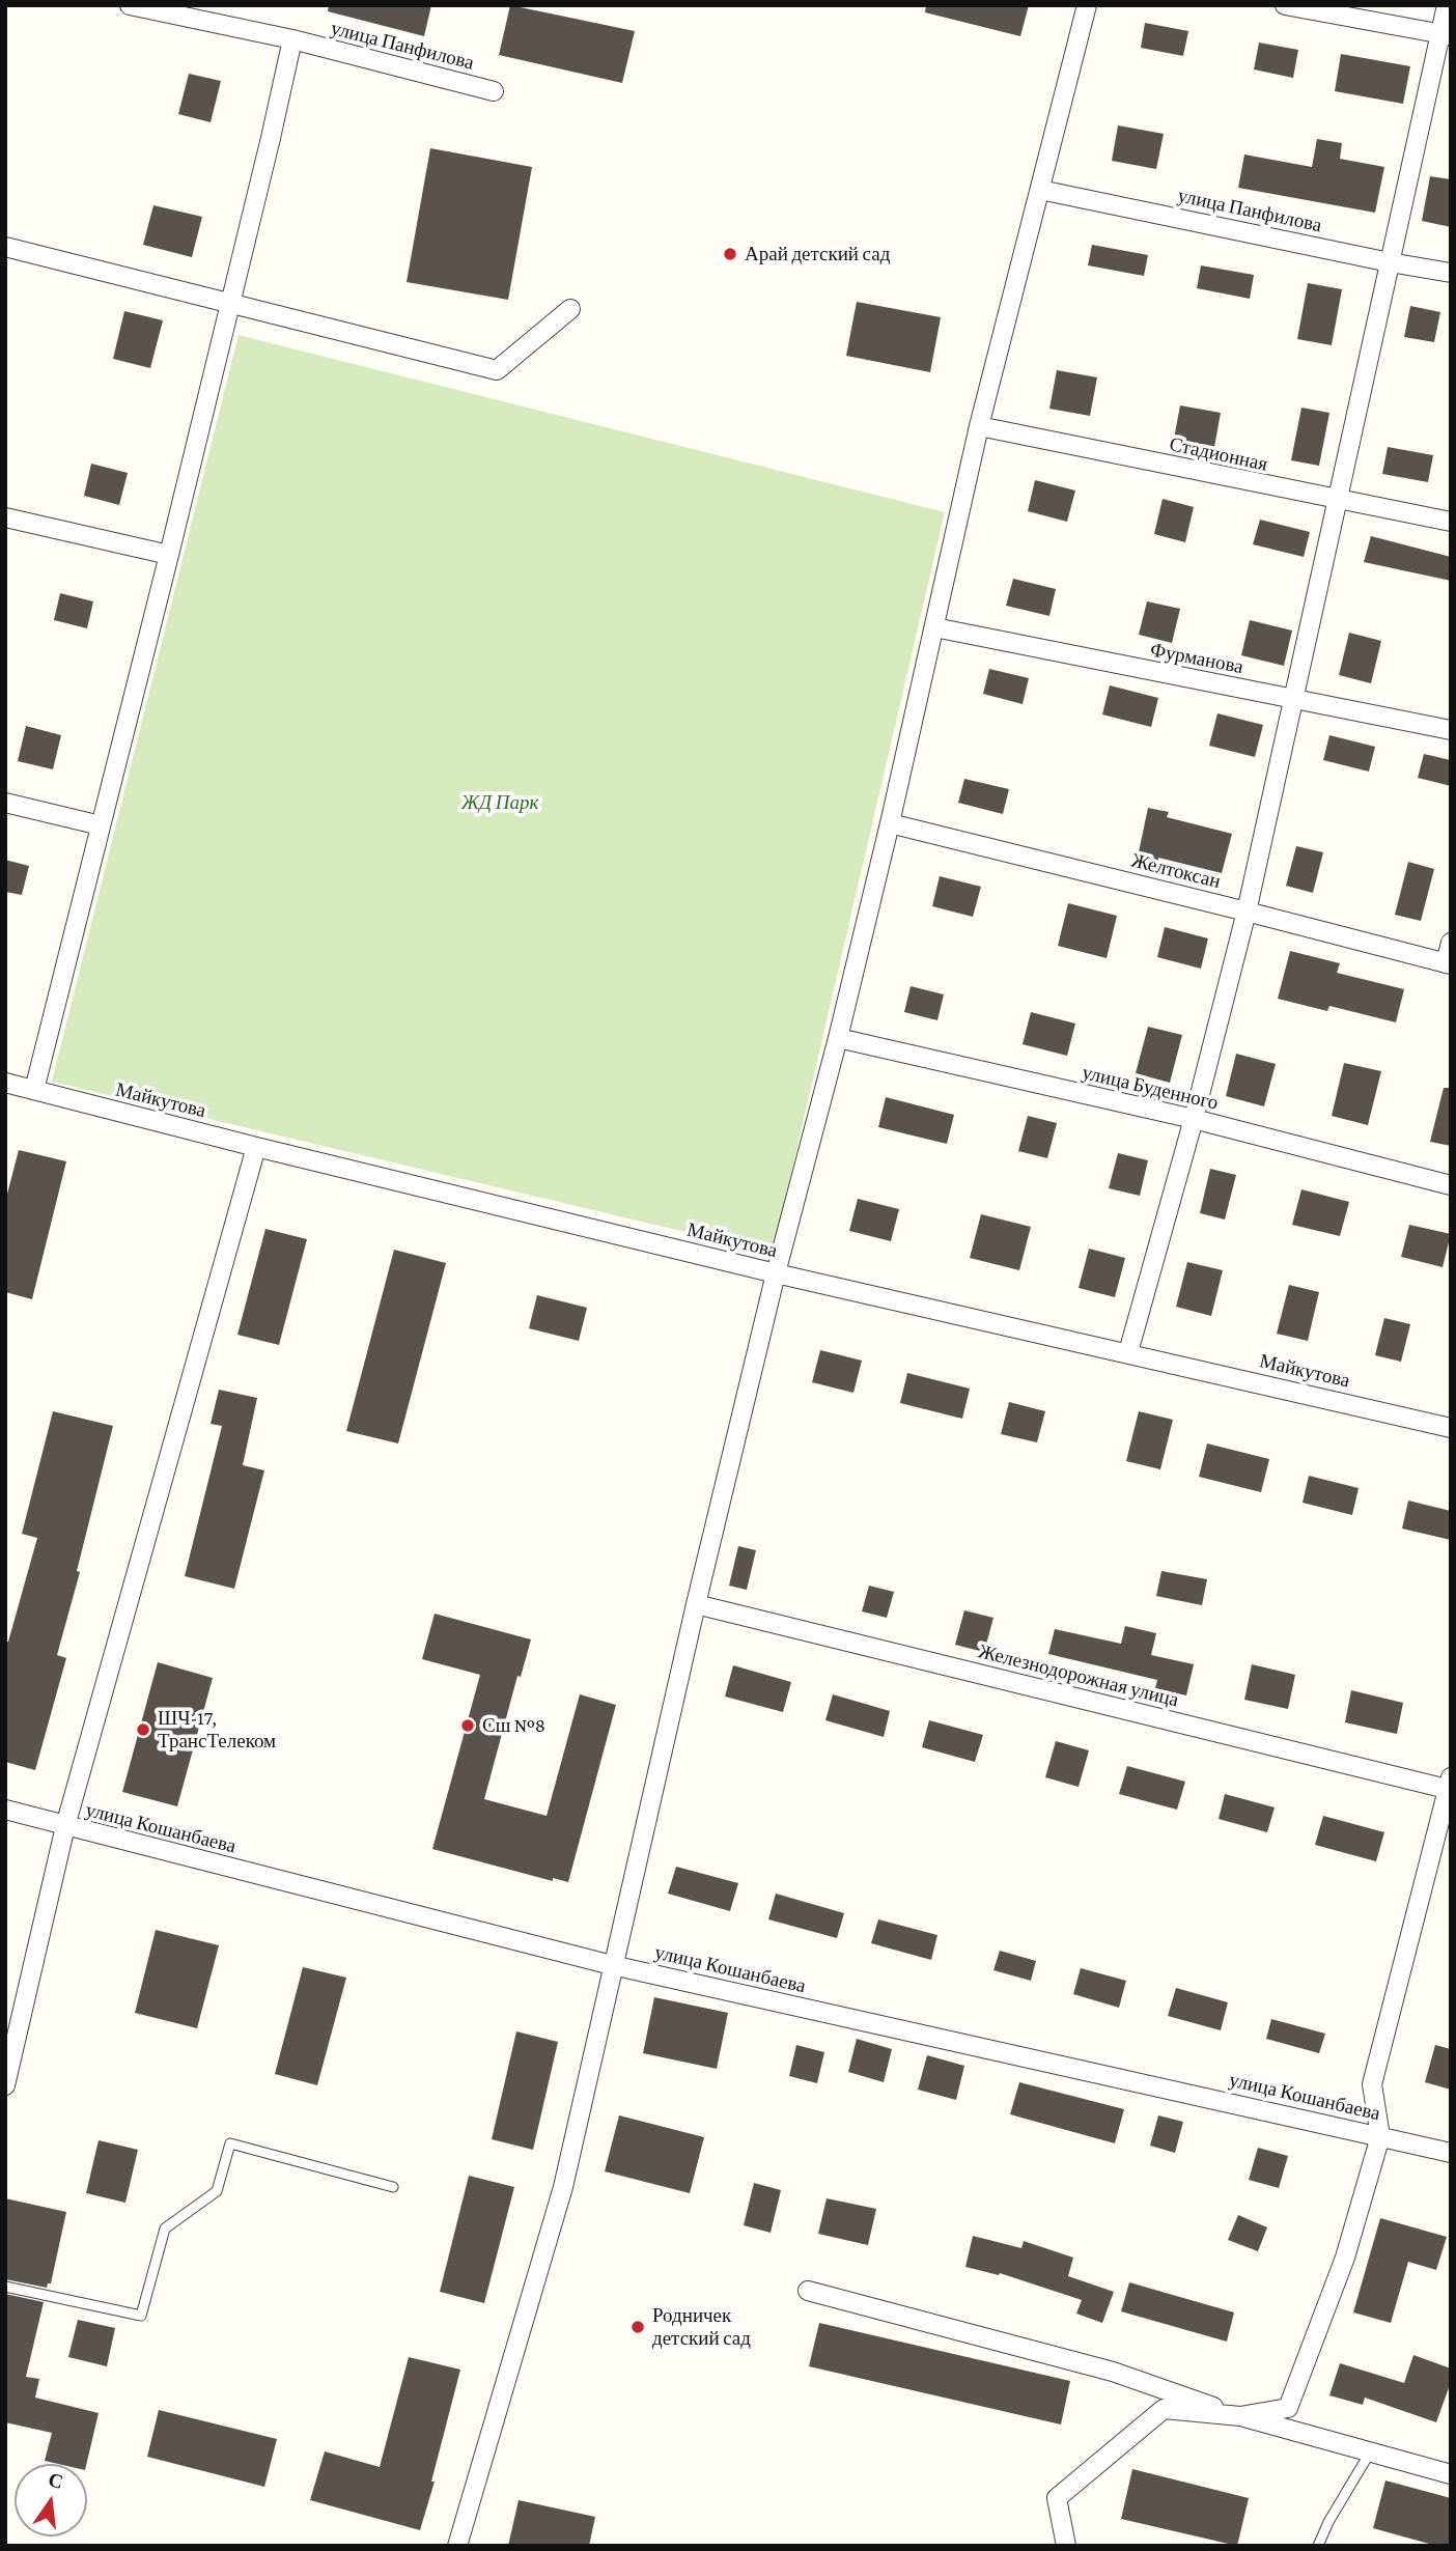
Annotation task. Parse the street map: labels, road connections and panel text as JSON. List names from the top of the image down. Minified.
{"streets":{"street":["улица Панфилова","Стадионная","Фурманова","Желтоксан","улица Буденного","Майкутова","Железнодорожная улица","улица Кошанбаева"]},"parks":["ЖД Парк"],"places":["Арай детский сад","Сш №8","ШЧ-17, ТрансТелеком","Родничек детский сад"],"north":"top"}
